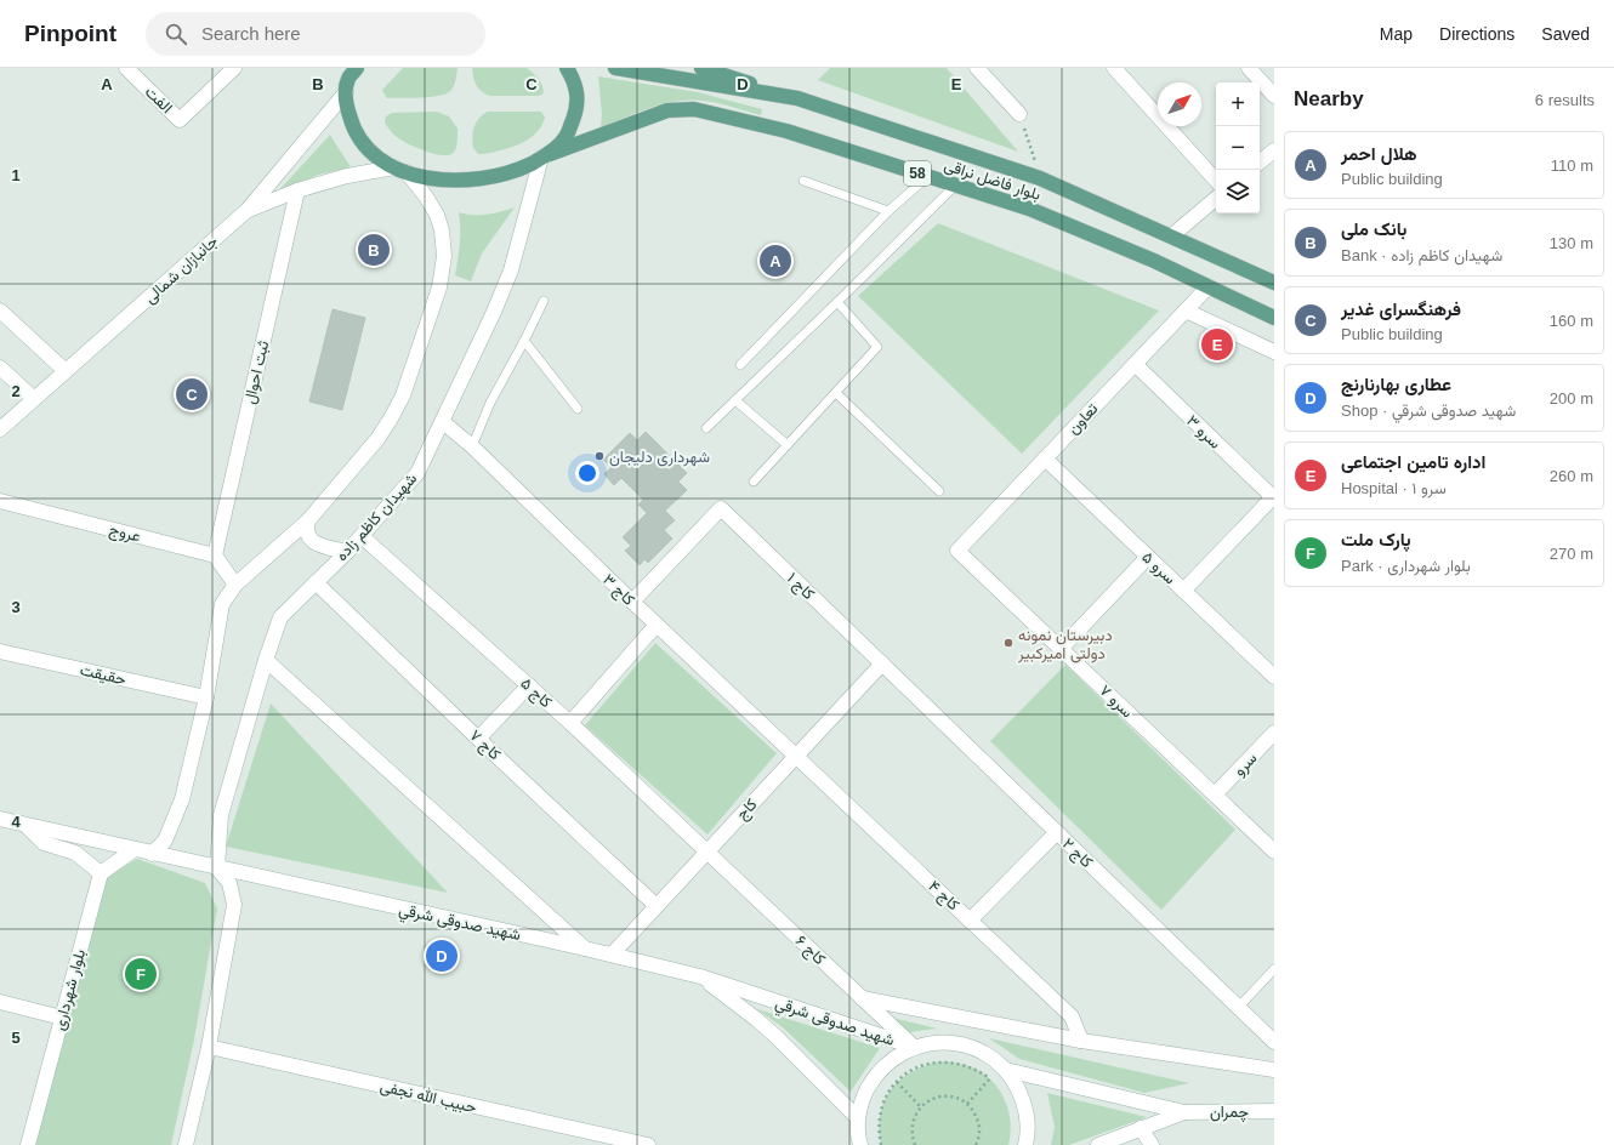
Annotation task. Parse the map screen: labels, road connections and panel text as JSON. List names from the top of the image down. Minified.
{"streets":{"main road":["58","بلوار فاضل نراقی"],"street":["الفت","جانبازان شمالی","ثبت احوال","تعاون","سرو ۳","شهیدان کاظم زاده","عروج","سرو ۵","کاج ۱","کاج ۳","حقیقت","کاج ۵","سرو ۷","کاج ۷","سرو","کاج","کاج ۲","کاج ۴","شهید صدوقی شرقي","کاج ۶","بلوار شهرداری","حبیب الله نجفی","چمران"]},"crossings":[["بلوار فاضل نراقی","تعاون"],["بلوار فاضل نراقی","شهیدان کاظم زاده"],["ثبت احوال","عروج"],["تعاون","سرو ۳"],["تعاون","سرو ۵"],["تعاون","سرو ۷"],["شهیدان کاظم زاده","کاج ۳"],["شهیدان کاظم زاده","کاج ۵"],["شهیدان کاظم زاده","کاج ۷"],["شهیدان کاظم زاده","شهید صدوقی شرقي"],["کاج ۱","کاج ۳"],["کاج ۱","کاج"],["کاج ۱","کاج ۲"],["کاج ۳","کاج"],["کاج ۳","کاج ۴"],["کاج ۵","کاج"],["کاج ۵","کاج ۶"],["سرو ۷","سرو"],["کاج ۷","کاج"],["کاج","کاج ۲"],["کاج","کاج ۴"],["کاج","شهید صدوقی شرقي"],["کاج","کاج ۶"],["شهید صدوقی شرقي","کاج ۶"]],"places":["شهرداری دلیجان","دبیرستان نمونه دولتی امیرکبیر"],"north":"top right","page":{"header":"Pinpoint","search":"Search here","nav":["Map","Directions","Saved"],"heading":["Nearby","6 results"],"map_buttons":["+","−"],"list":[{"mark":"A","name":"هلال احمر","note":"Public building","value":"110 m"},{"mark":"B","name":"بانک ملی","note":"Bank · شهیدان کاظم زاده","value":"130 m"},{"mark":"C","name":"فرهنگسرای غدیر","note":"Public building","value":"160 m"},{"mark":"D","name":"عطاری بهارنارنج","note":"Shop · شهید صدوقی شرقي","value":"200 m"},{"mark":"E","name":"اداره تامین اجتماعی","note":"Hospital · سرو ۱","value":"260 m"},{"mark":"F","name":"پارک ملت","note":"Park · بلوار شهرداری","value":"270 m"}],"pins":["B","A","E","C","D","F"]},"grid":{"columns":["A","B","C","D","E"],"rows":["1","2","3","4","5"]}}
